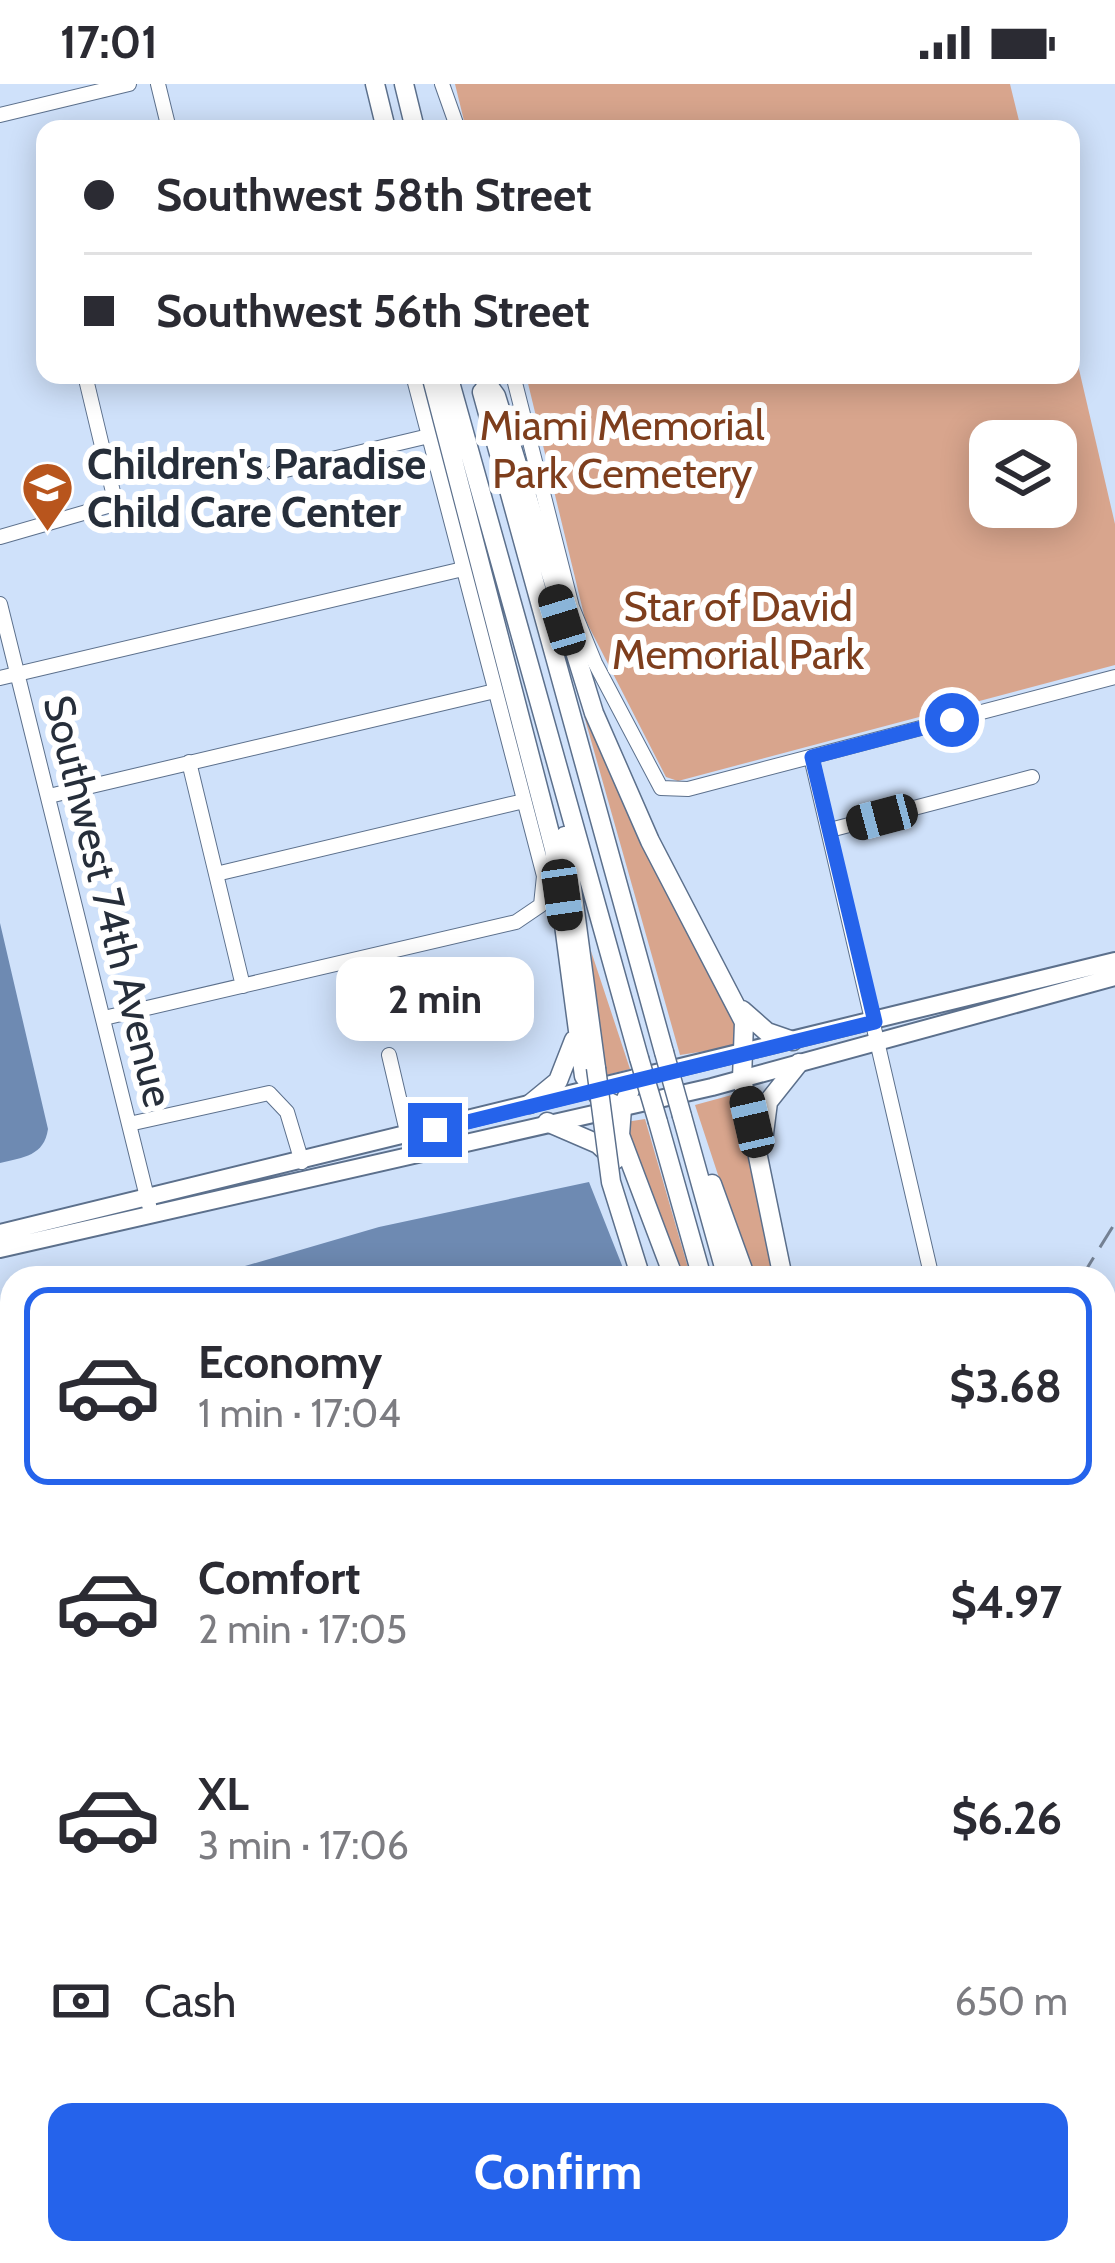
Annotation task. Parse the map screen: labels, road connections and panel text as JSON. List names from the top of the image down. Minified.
{"streets":{"street":["Southwest 74th Avenue"]},"parks":["Miami Memorial Park Cemetery","Star of David Memorial Park"],"places":{"school or university":["Children's Paradise Child Care Center"]},"page":{"status":"17:01","banner":["Southwest 58th Street","Southwest 56th Street"],"bubble":"2 min","list":[{"name":"Economy","note":"1 min · 17:04","value":"$3.68"},{"name":"Comfort","note":"2 min · 17:05","value":"$4.97"},{"name":"XL","note":"3 min · 17:06","value":"$6.26"}],"pay":["Cash","650 m"],"buttons":"Confirm"}}
